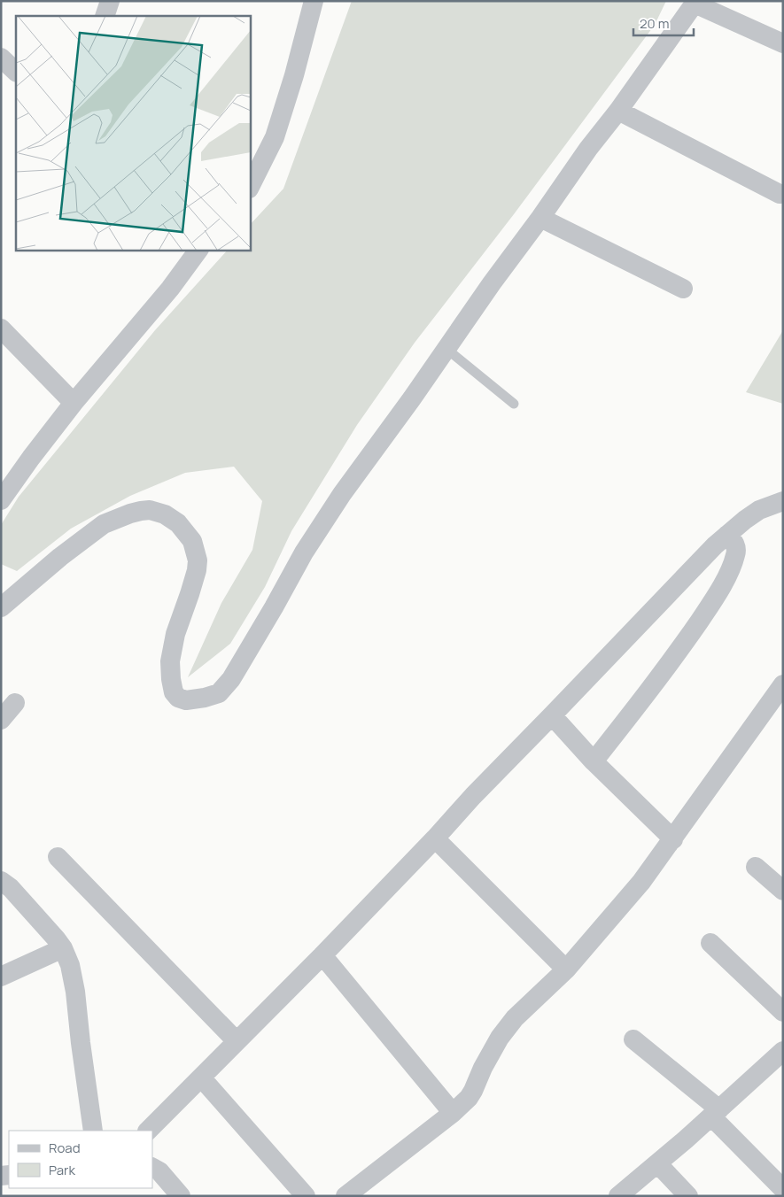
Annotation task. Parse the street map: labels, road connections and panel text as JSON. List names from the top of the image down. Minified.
{"legend":["Road","Park"],"scale_bar":"20 m"}
